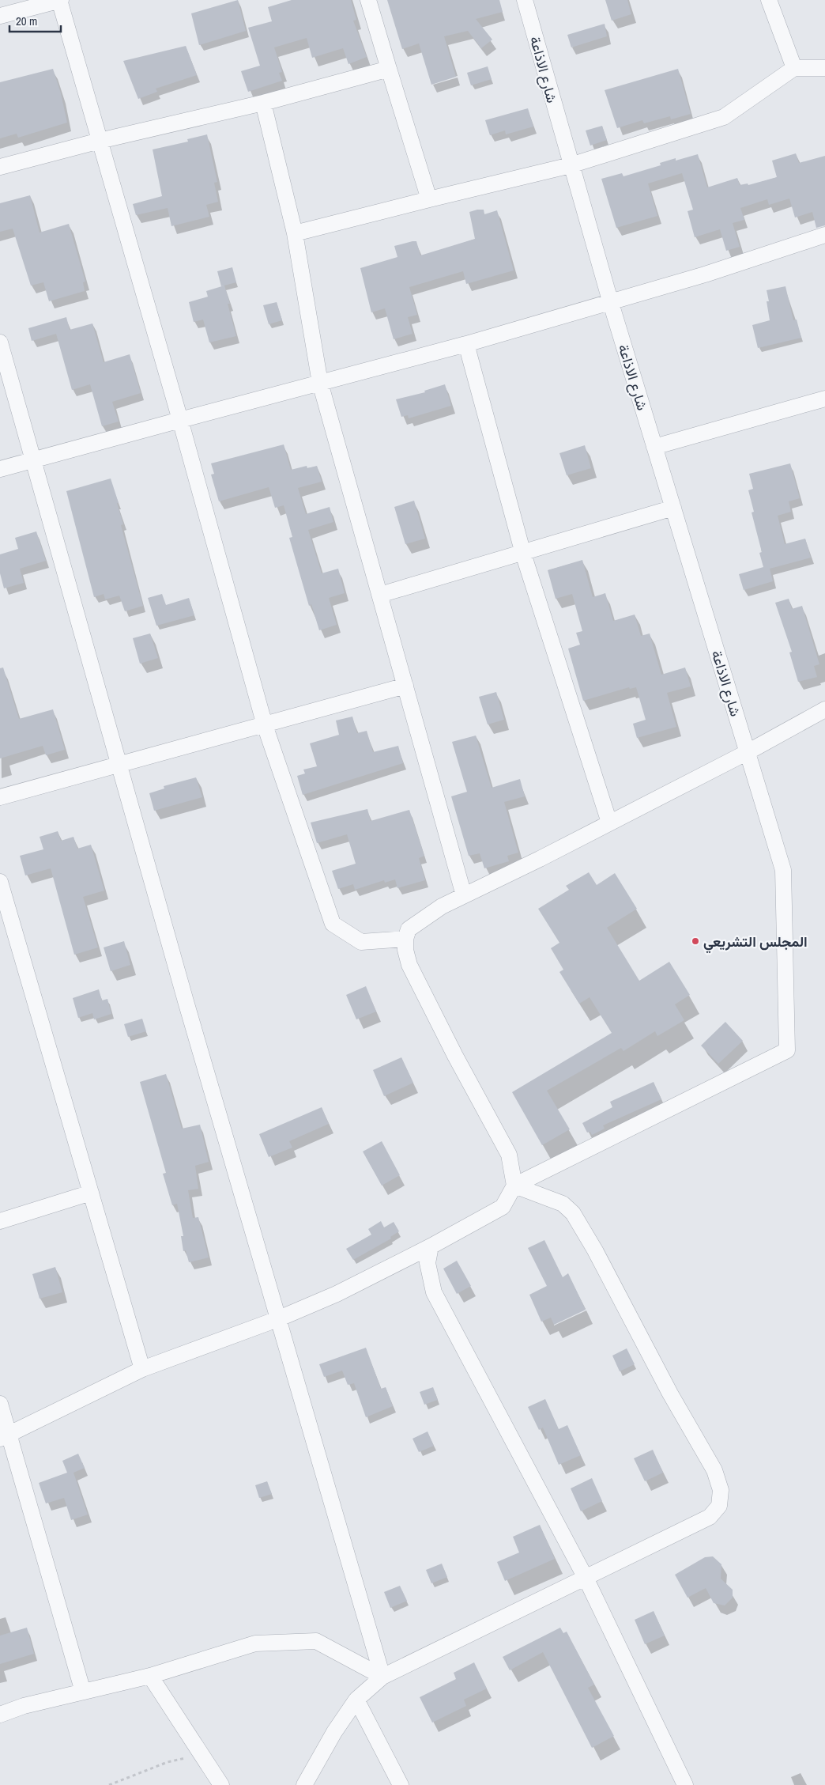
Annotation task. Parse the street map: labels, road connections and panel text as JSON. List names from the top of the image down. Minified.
{"streets":{"street":["شارع الاذاعة"]},"places":["المجلس التشريعي"],"scale_bar":"20 m"}
